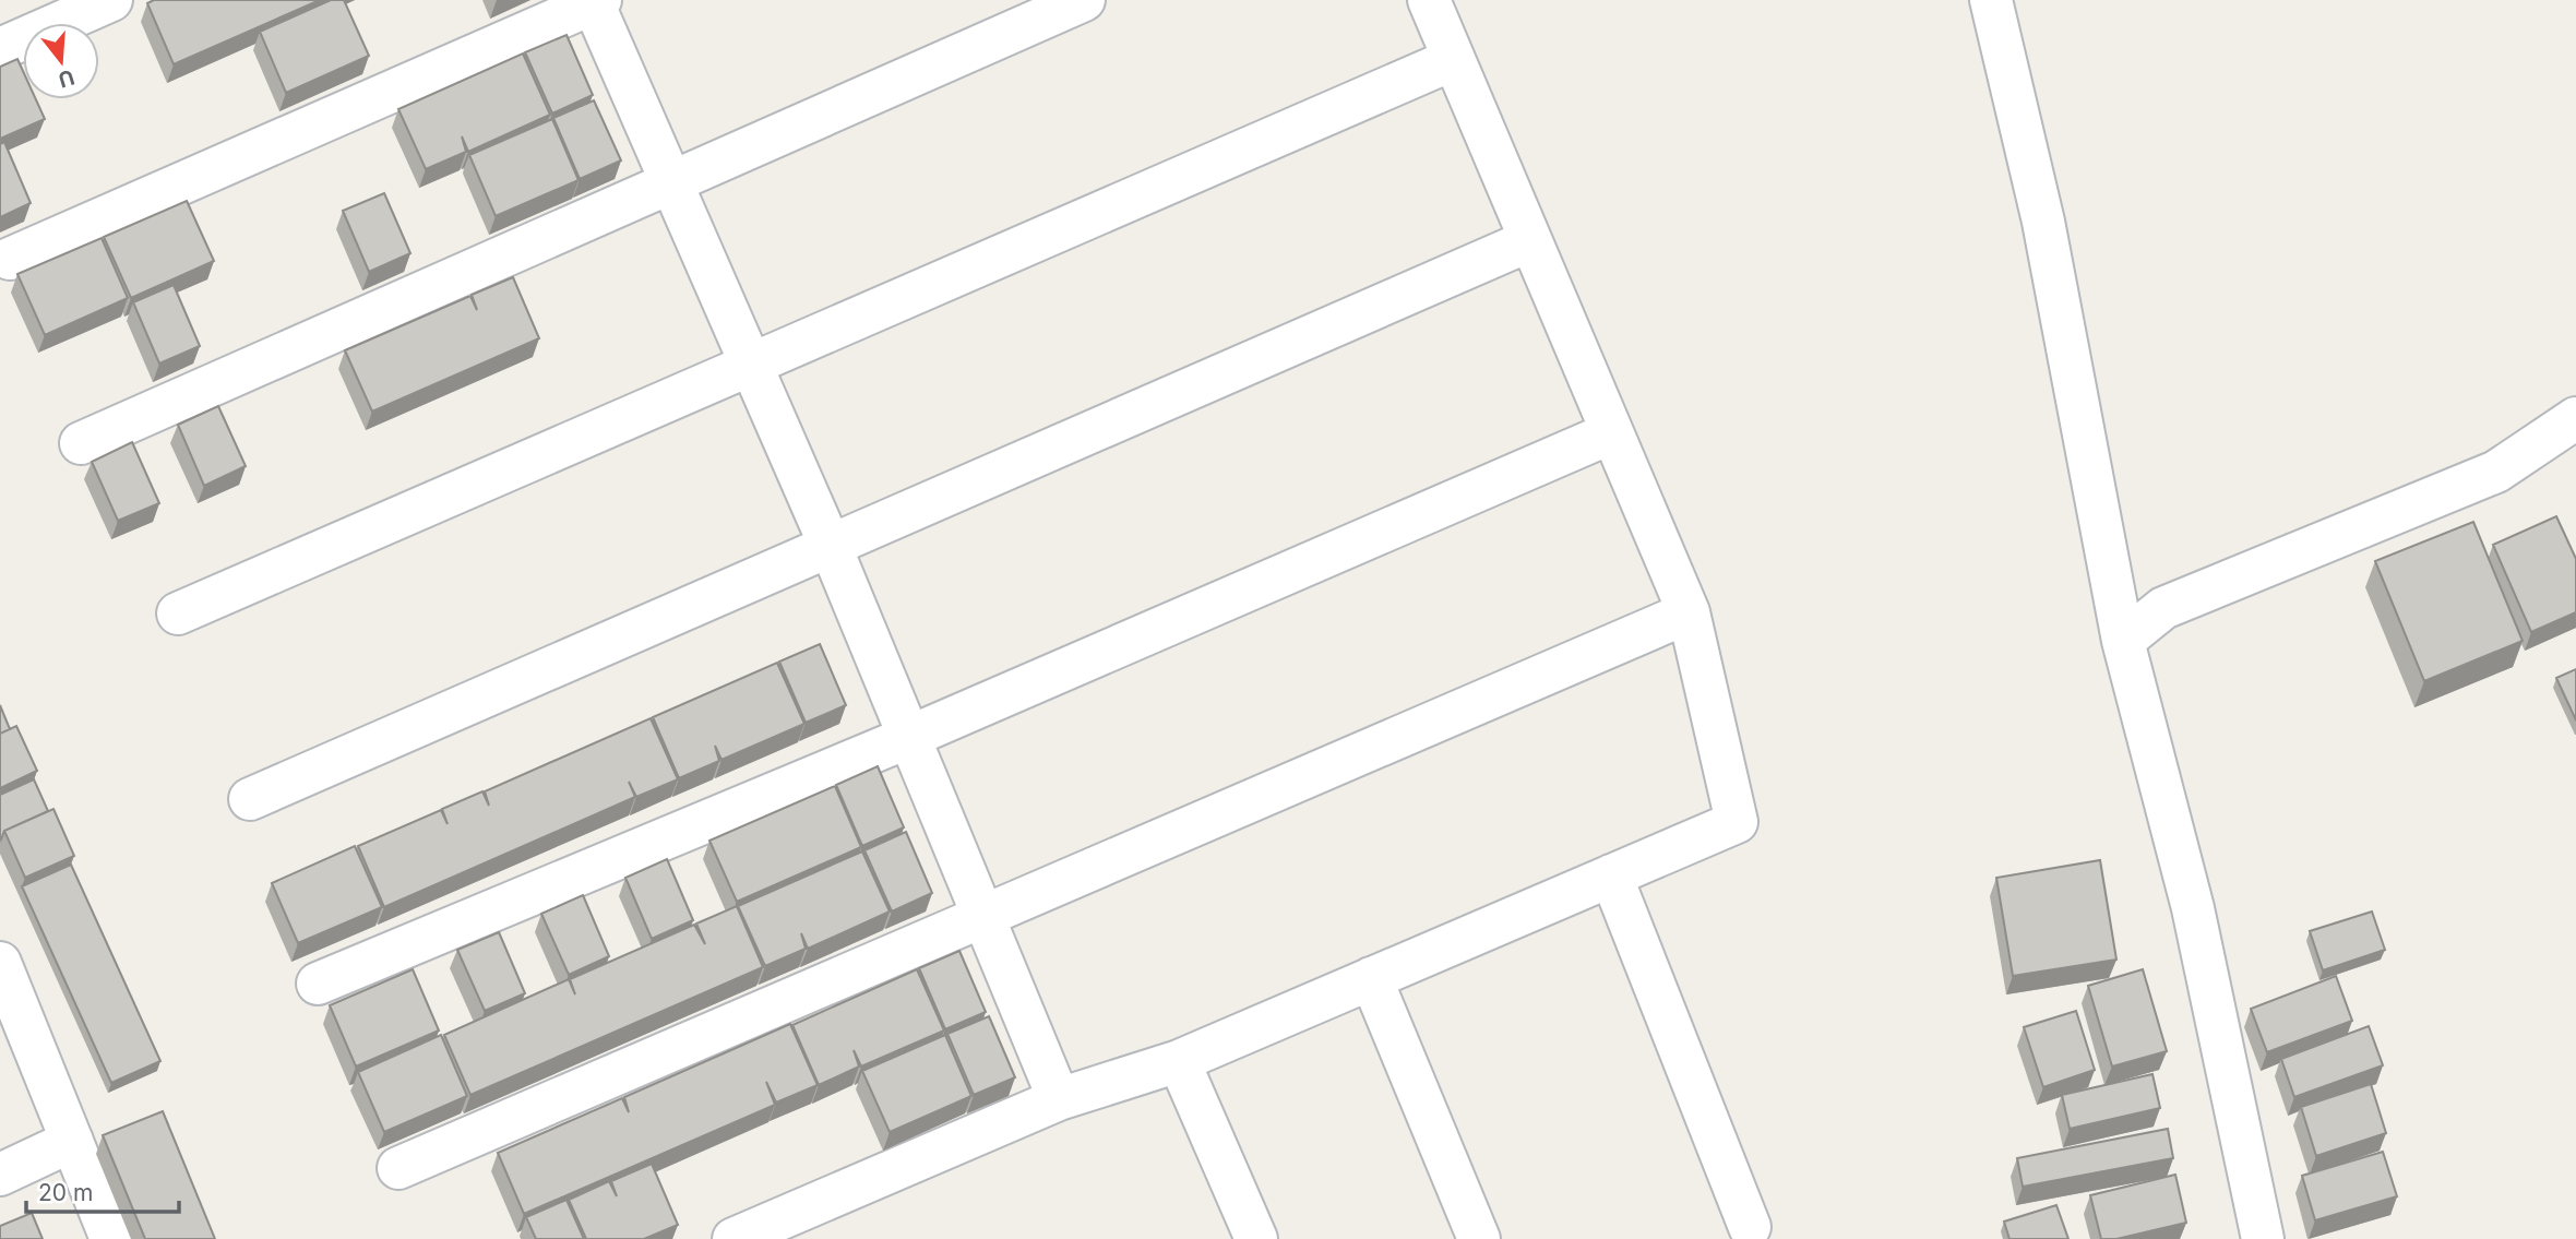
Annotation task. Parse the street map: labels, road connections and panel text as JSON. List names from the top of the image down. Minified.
{"scale_bar":"20 m","north":"bottom"}
